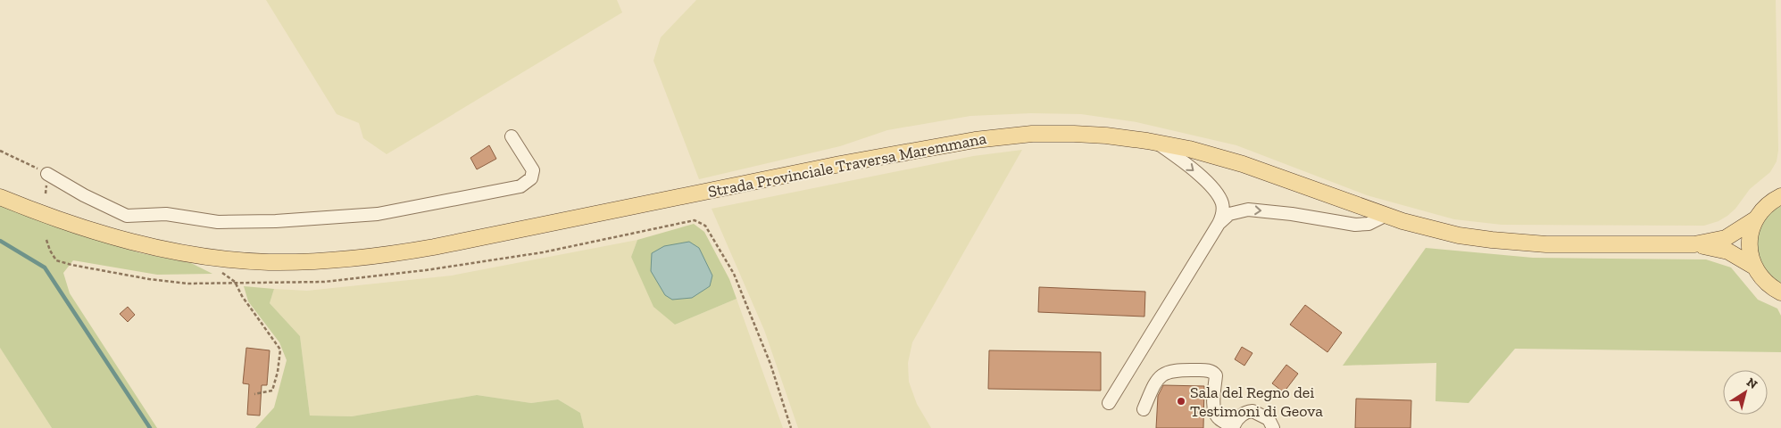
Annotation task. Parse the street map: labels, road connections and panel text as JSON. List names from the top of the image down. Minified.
{"streets":{"main road":["Strada Provinciale Traversa Maremmana"]},"places":["Sala del Regno dei Testimoni di Geova"],"north":"top right"}
